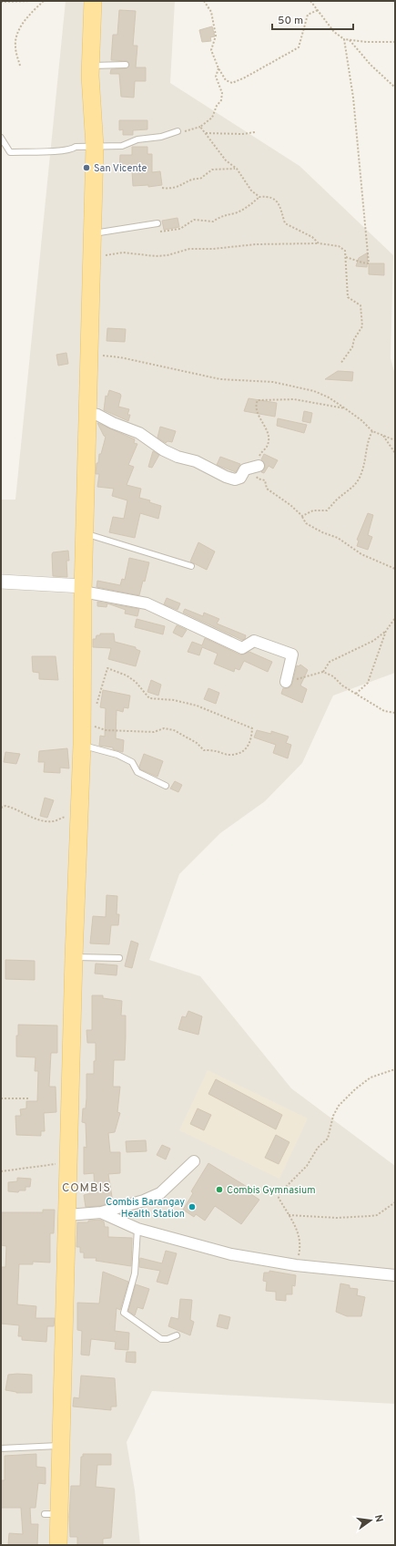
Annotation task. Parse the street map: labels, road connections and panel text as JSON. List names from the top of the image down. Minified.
{"districts":["COMBIS"],"places":["San Vicente","Combis Gymnasium","Combis Barangay Health Station"],"scale_bar":"50 m","north":"right"}
